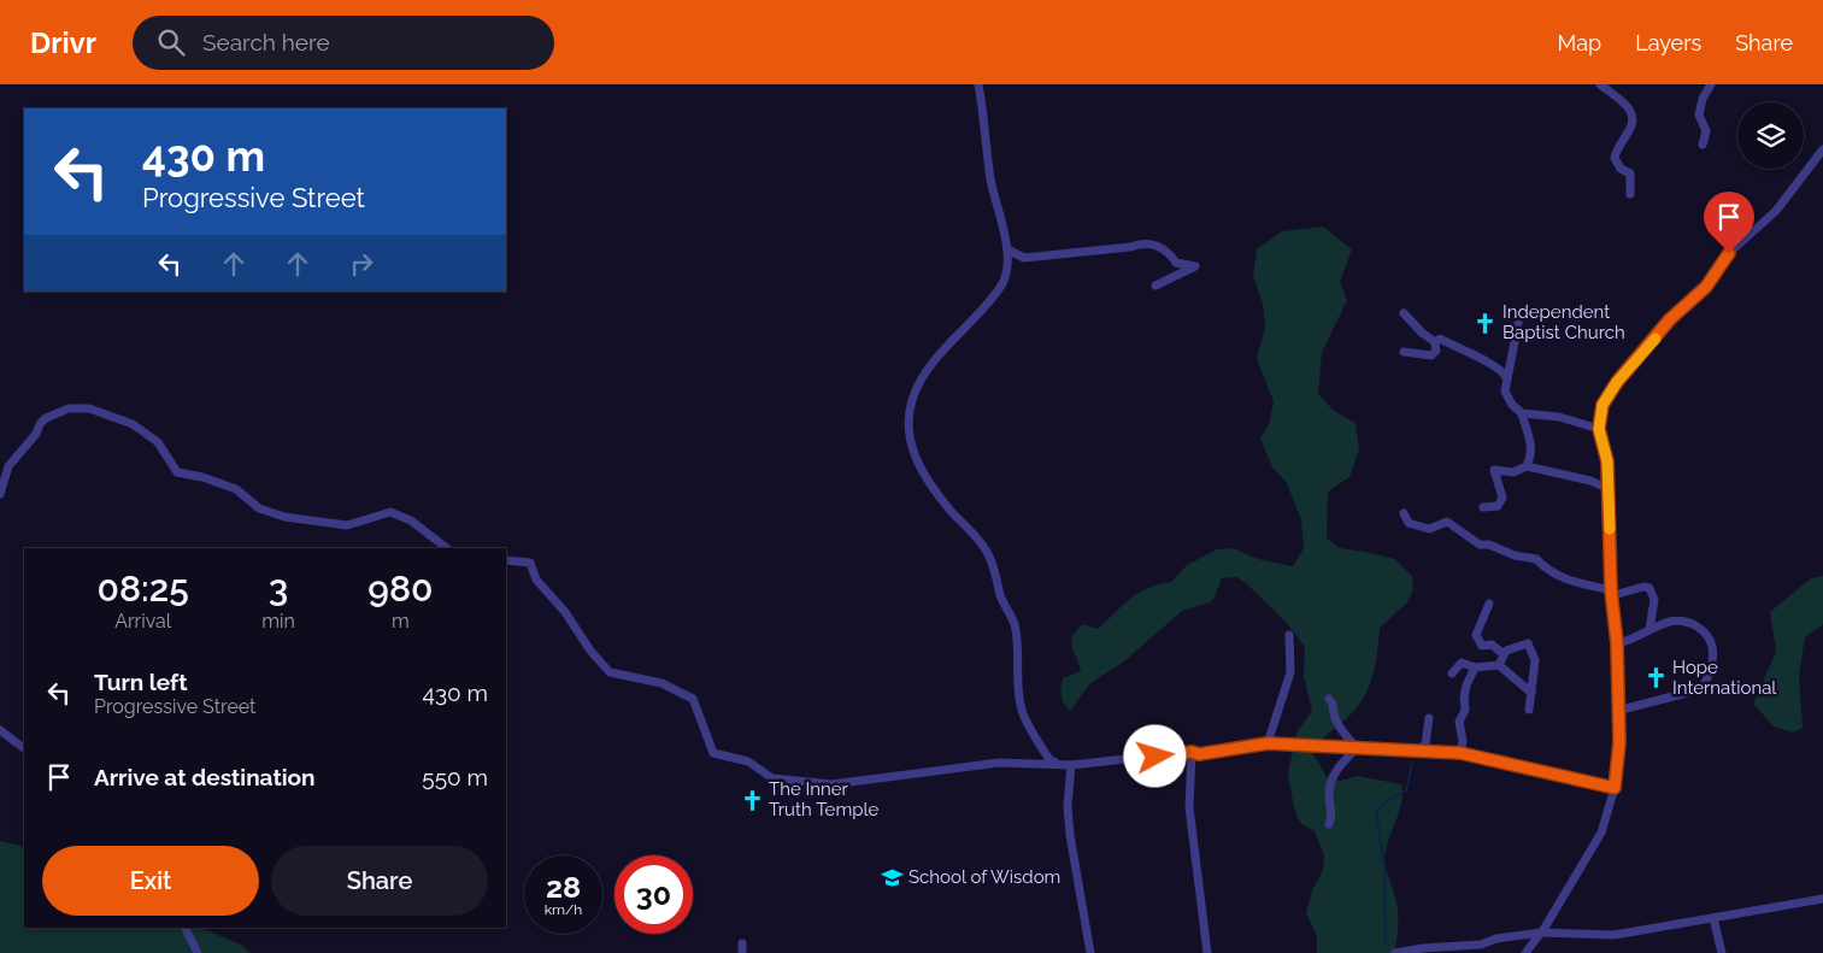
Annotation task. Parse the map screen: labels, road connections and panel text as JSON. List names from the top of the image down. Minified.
{"places":{"church":["Independent Baptist Church","Hope International","The Inner Truth Temple"],"school or university":["School of Wisdom"]},"page":{"header":"Drivr","search":"Search here","nav":["Map","Layers","Share"],"turn":["430 m","Progressive Street"],"eta":["08:25","Arrival","3","min","980","m"],"list":[{"name":"Turn left","note":"Progressive Street","value":"430 m"},{"name":"Arrive at destination","value":"550 m"}],"buttons":["Exit","Share"],"speed":"28 km/h","limit":"30"}}
